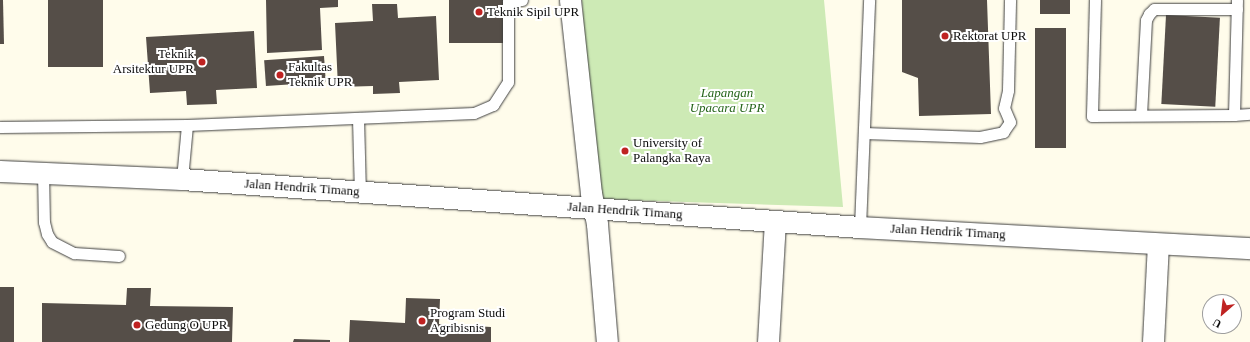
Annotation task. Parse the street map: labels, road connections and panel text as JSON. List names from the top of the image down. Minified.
{"streets":{"street":["Jalan Hendrik Timang"]},"parks":["Lapangan Upacara UPR"],"places":["Teknik Sipil UPR","Rektorat UPR","Teknik Arsitektur UPR","Fakultas Teknik UPR","University of Palangka Raya","Program Studi Agribisnis","Gedung O UPR"],"north":"bottom left"}
